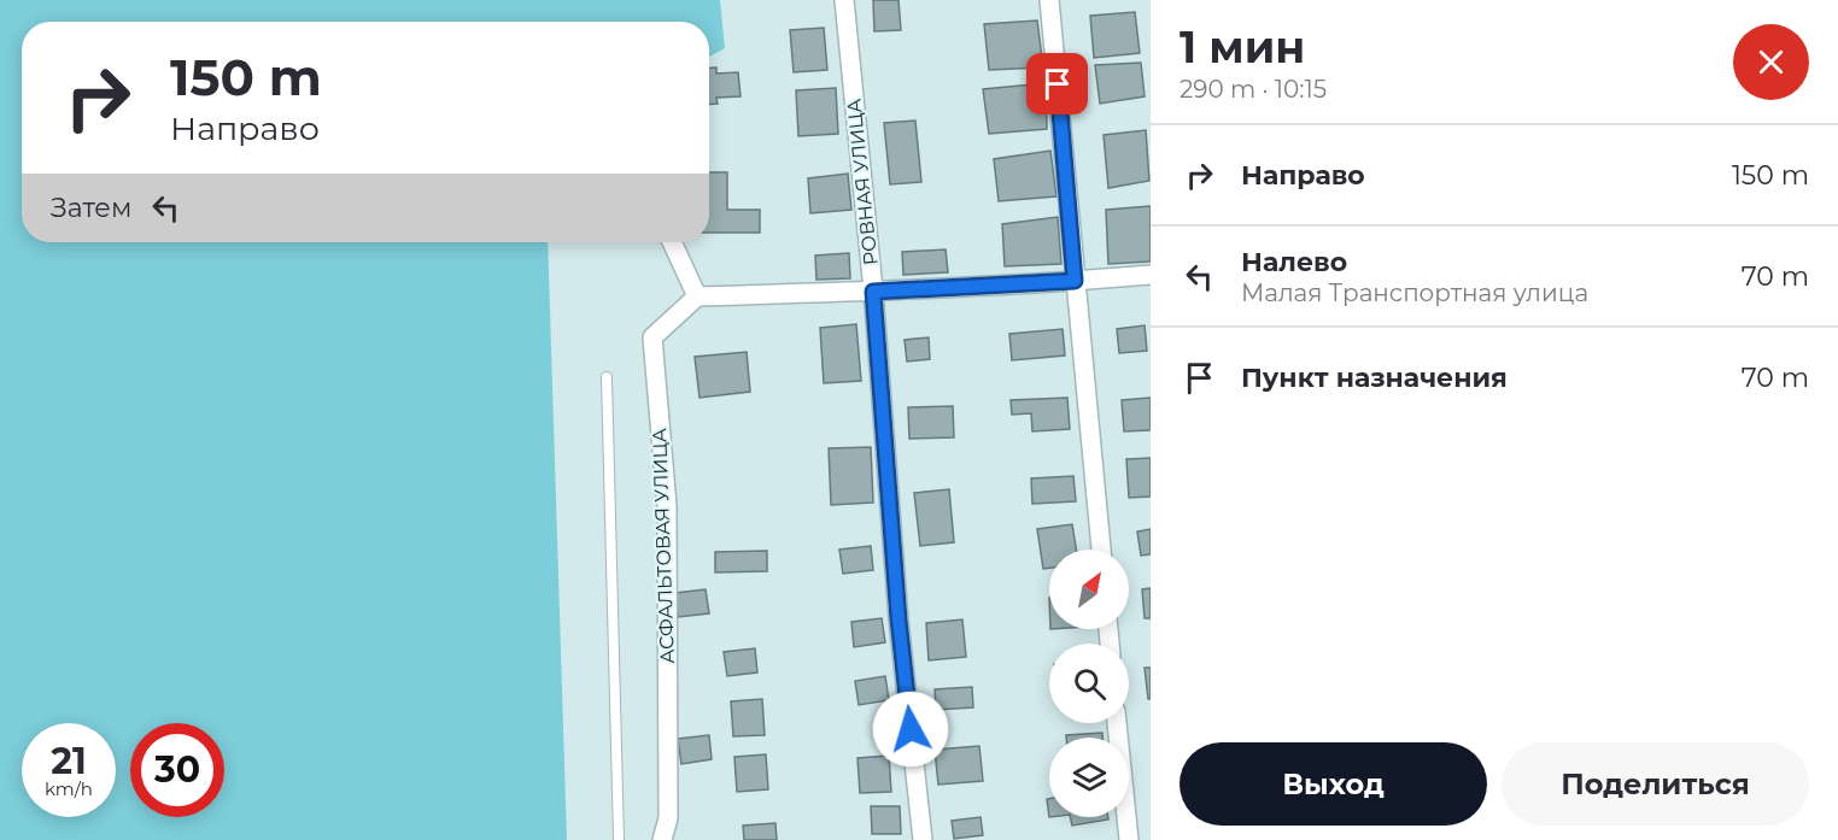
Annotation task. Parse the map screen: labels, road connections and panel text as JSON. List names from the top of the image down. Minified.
{"streets":{"street":["РОВНАЯ УЛИЦА","АСФАЛЬТОВАЯ УЛИЦА"]},"north":"top right","page":{"heading":["1 мин","290 m · 10:15"],"turn":["150 m","Направо"],"list":[{"name":"Направо","value":"150 m"},{"name":"Налево","note":"Малая Транспортная улица","value":"70 m"},{"name":"Пункт назначения","value":"70 m"}],"then":"Затем","speed":"21 km/h","limit":"30","buttons":["Выход","Поделиться"]}}
